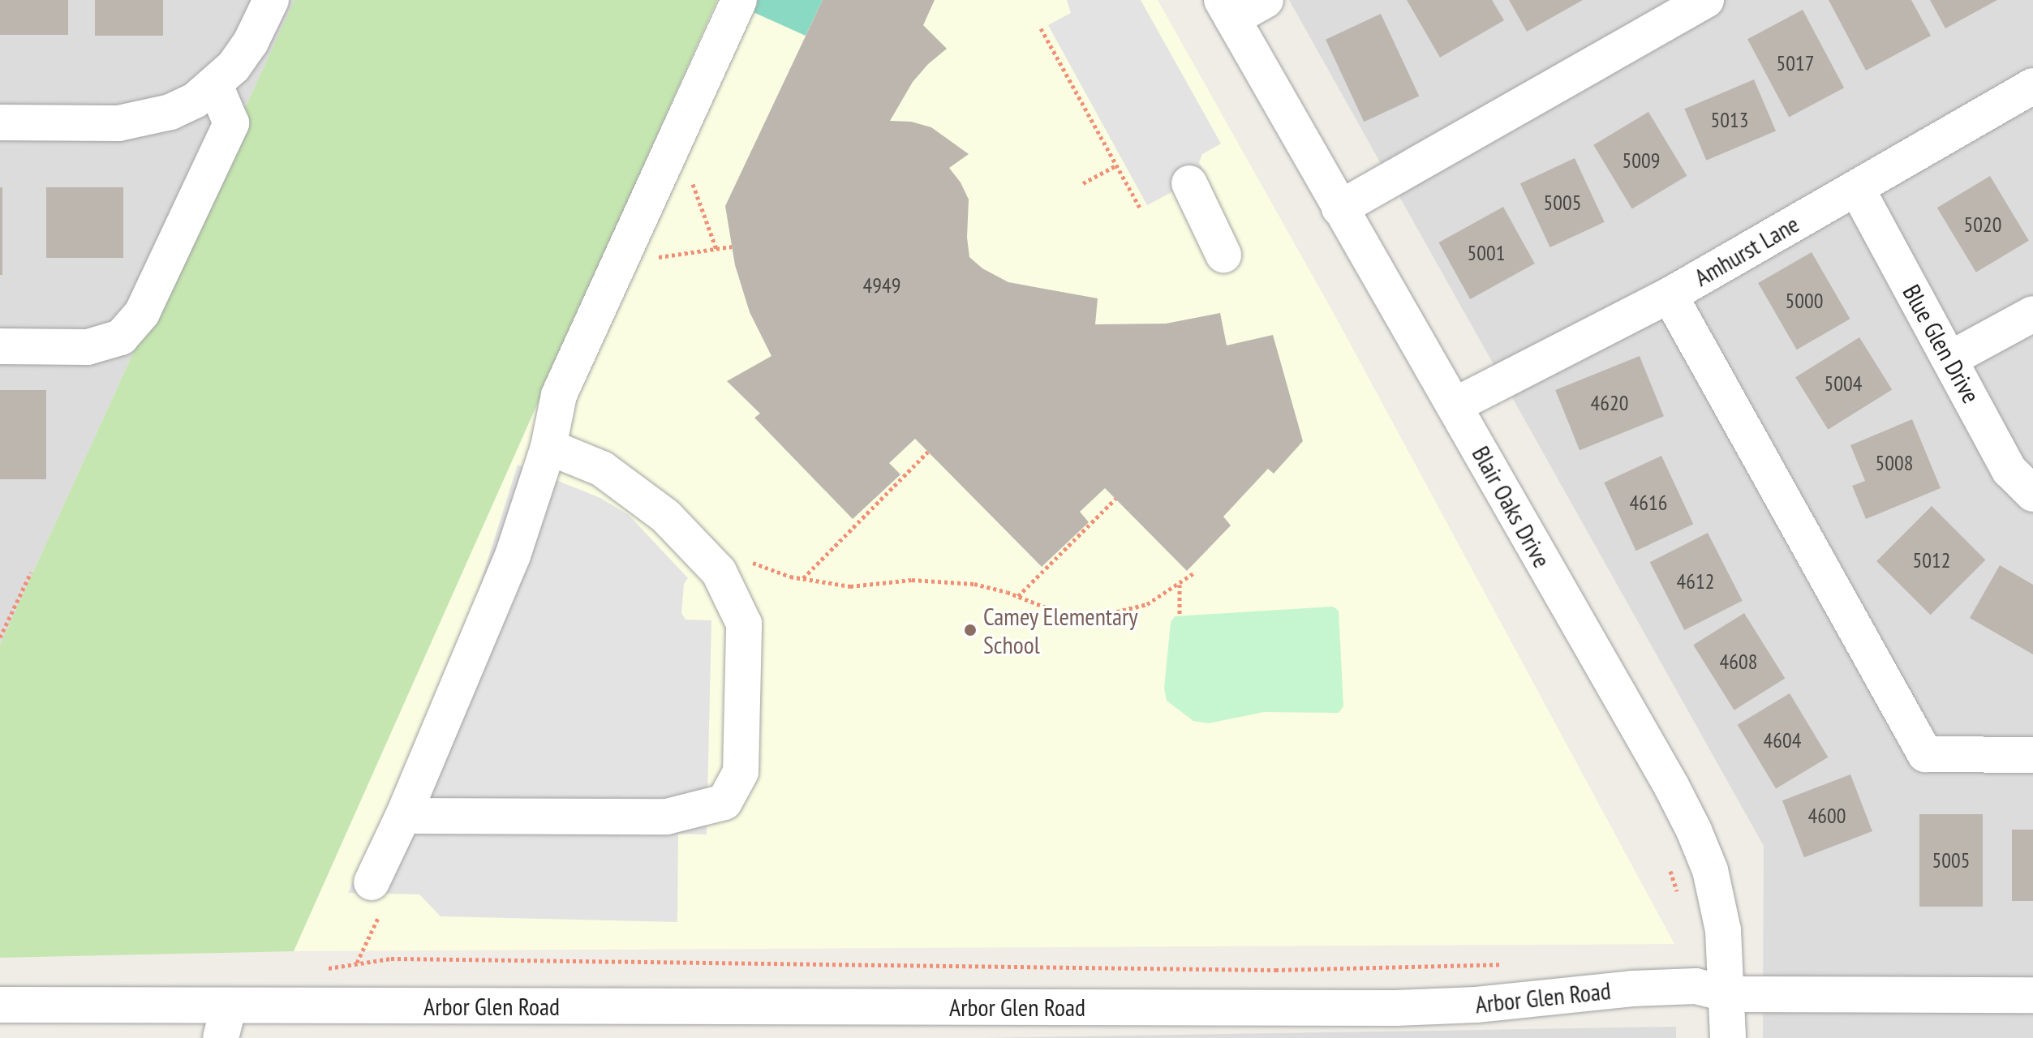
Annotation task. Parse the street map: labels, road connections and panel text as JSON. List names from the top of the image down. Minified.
{"streets":{"street":["Amhurst Lane","Blue Glen Drive","Blair Oaks Drive","Arbor Glen Road"]},"crossings":[["Amhurst Lane","Blue Glen Drive"],["Amhurst Lane","Blair Oaks Drive"],["Blair Oaks Drive","Arbor Glen Road"]],"places":["Camey Elementary School"],"house_numbers":["5017","5013","5009","5005","5020","5001","4949","5000","5004","4620","5008","4616","5012","4612","4608","4604","4600","5005"]}
